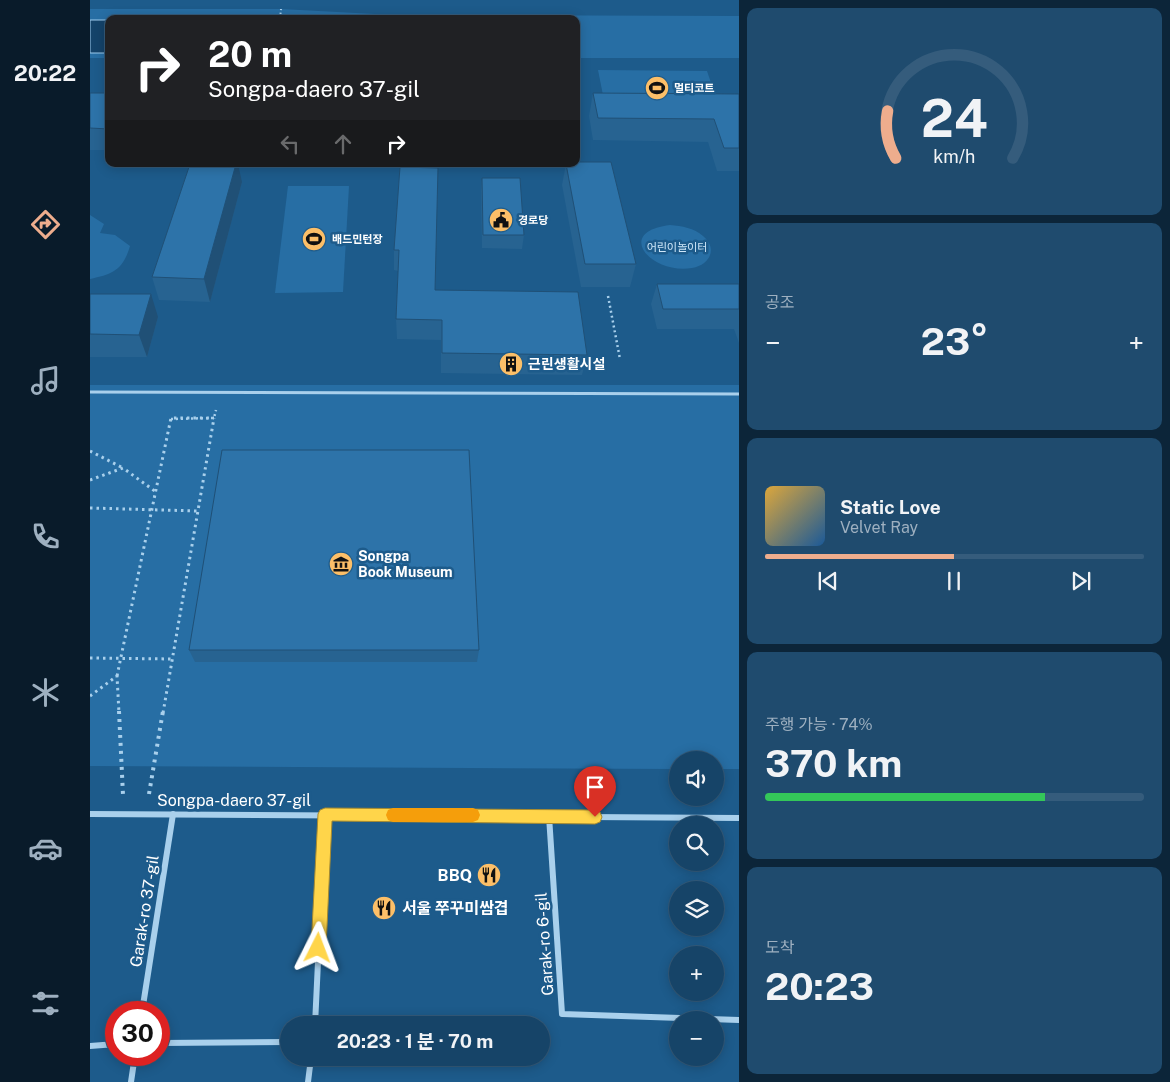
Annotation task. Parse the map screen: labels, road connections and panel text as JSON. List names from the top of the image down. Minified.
{"streets":{"street":["Songpa-daero 37-gil","Garak-ro 37-gil","Garak-ro 6-gil"]},"crossings":[["Songpa-daero 37-gil","Garak-ro 37-gil"],["Songpa-daero 37-gil","Garak-ro 6-gil"]],"parks":["어린이놀이터"],"places":{"sports":["멀티코트","배드민턴장"],"public building":["경로당"],"building":["근린생활시설"],"museum":["Songpa Book Museum"],"restaurant":["BBQ","서울 쭈꾸미쌈겹"]},"page":{"tabs":"20:22","turn":["20 m","Songpa-daero 37-gil"],"tile":["공조",["주행 가능 · 74%","370 km"],["도착","20:23"]],"heat":["−","23°","+"],"song":["Static Love","Velvet Ray"],"map_buttons":["+","−"],"limit":"30","trip":"20:23 · 1 분 · 70 m","gauge":["24","km/h"]}}
